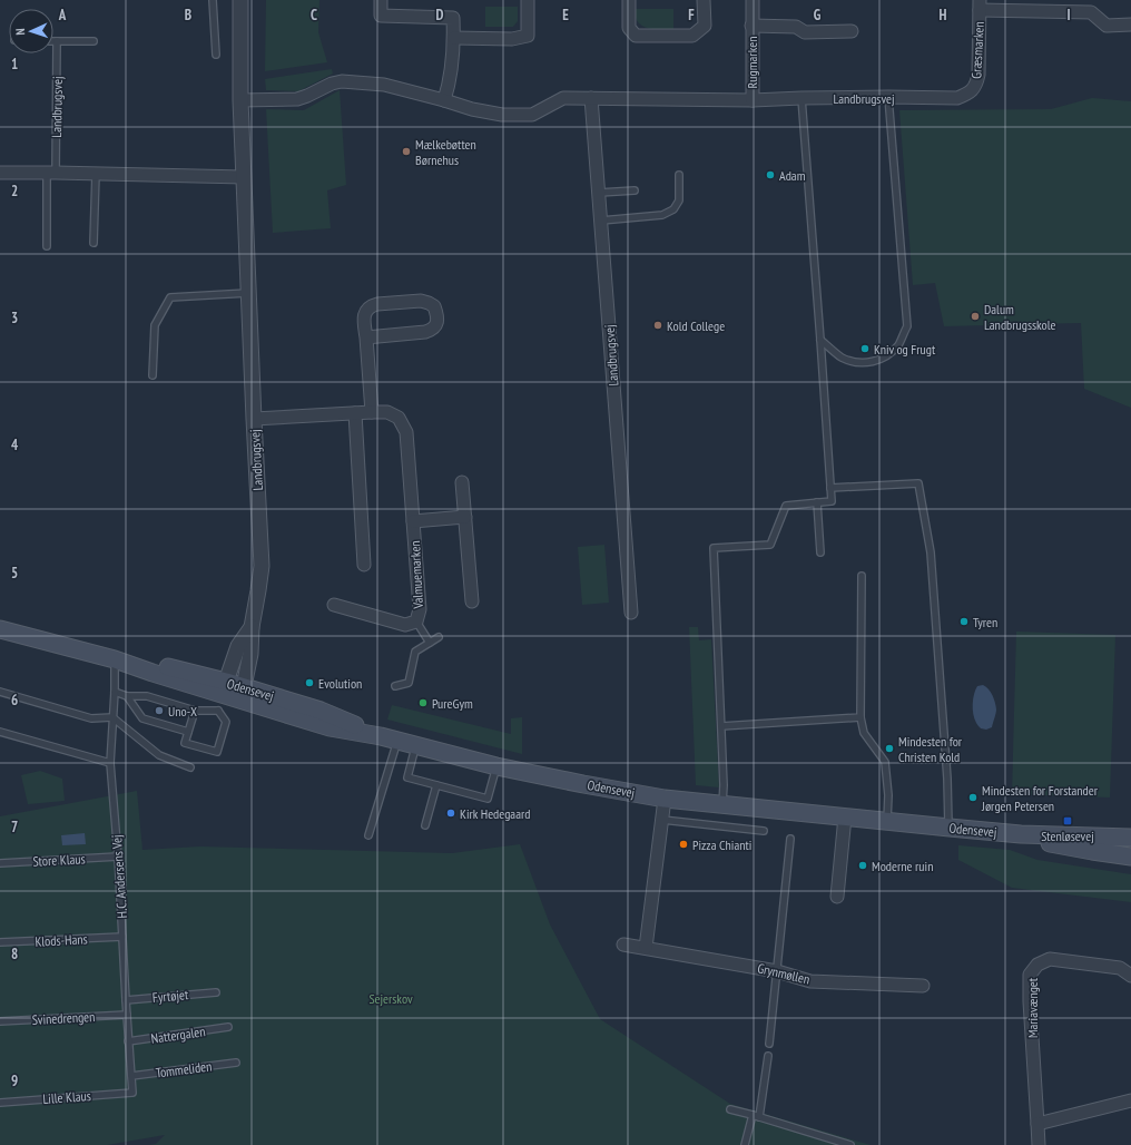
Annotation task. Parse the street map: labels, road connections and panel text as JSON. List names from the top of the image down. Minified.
{"streets":{"main road":["Odensevej"],"street":["Græsmarken","Rugmarken","Landbrugsvej","Valmuemarken","Grynmøllen","Mariavænget"],"lane":["Store Klaus","H.C. Andersens Vej","Klods-Hans","Fyrtøjet","Svinedrengen","Nattergalen","Tommeliden","Lille Klaus"]},"crossings":[["Græsmarken","Landbrugsvej"],["Rugmarken","Landbrugsvej"],["Landbrugsvej","Valmuemarken"],["Landbrugsvej","Odensevej"],["Odensevej","H.C. Andersens Vej"],["Store Klaus","H.C. Andersens Vej"],["H.C. Andersens Vej","Klods-Hans"],["H.C. Andersens Vej","Fyrtøjet"],["H.C. Andersens Vej","Svinedrengen"],["H.C. Andersens Vej","Nattergalen"],["H.C. Andersens Vej","Tommeliden"],["H.C. Andersens Vej","Lille Klaus"]],"parks":["Sejerskov"],"places":{"other":["Mælkebøtten Børnehus","Adam","Dalum Landbrugsskole","Kold College","Kniv og Frugt","Tyren","Evolution","PureGym","Uno-X","Mindesten for Christen Kold","Mindesten for Forstander Jørgen Petersen","Kirk Hedegaard","Pizza Chianti","Moderne ruin"],"transit":["Stenløsevej"]},"north":"left","grid":{"columns":["A","B","C","D","E","F","G","H","I"],"rows":["1","2","3","4","5","6","7","8","9"]}}
